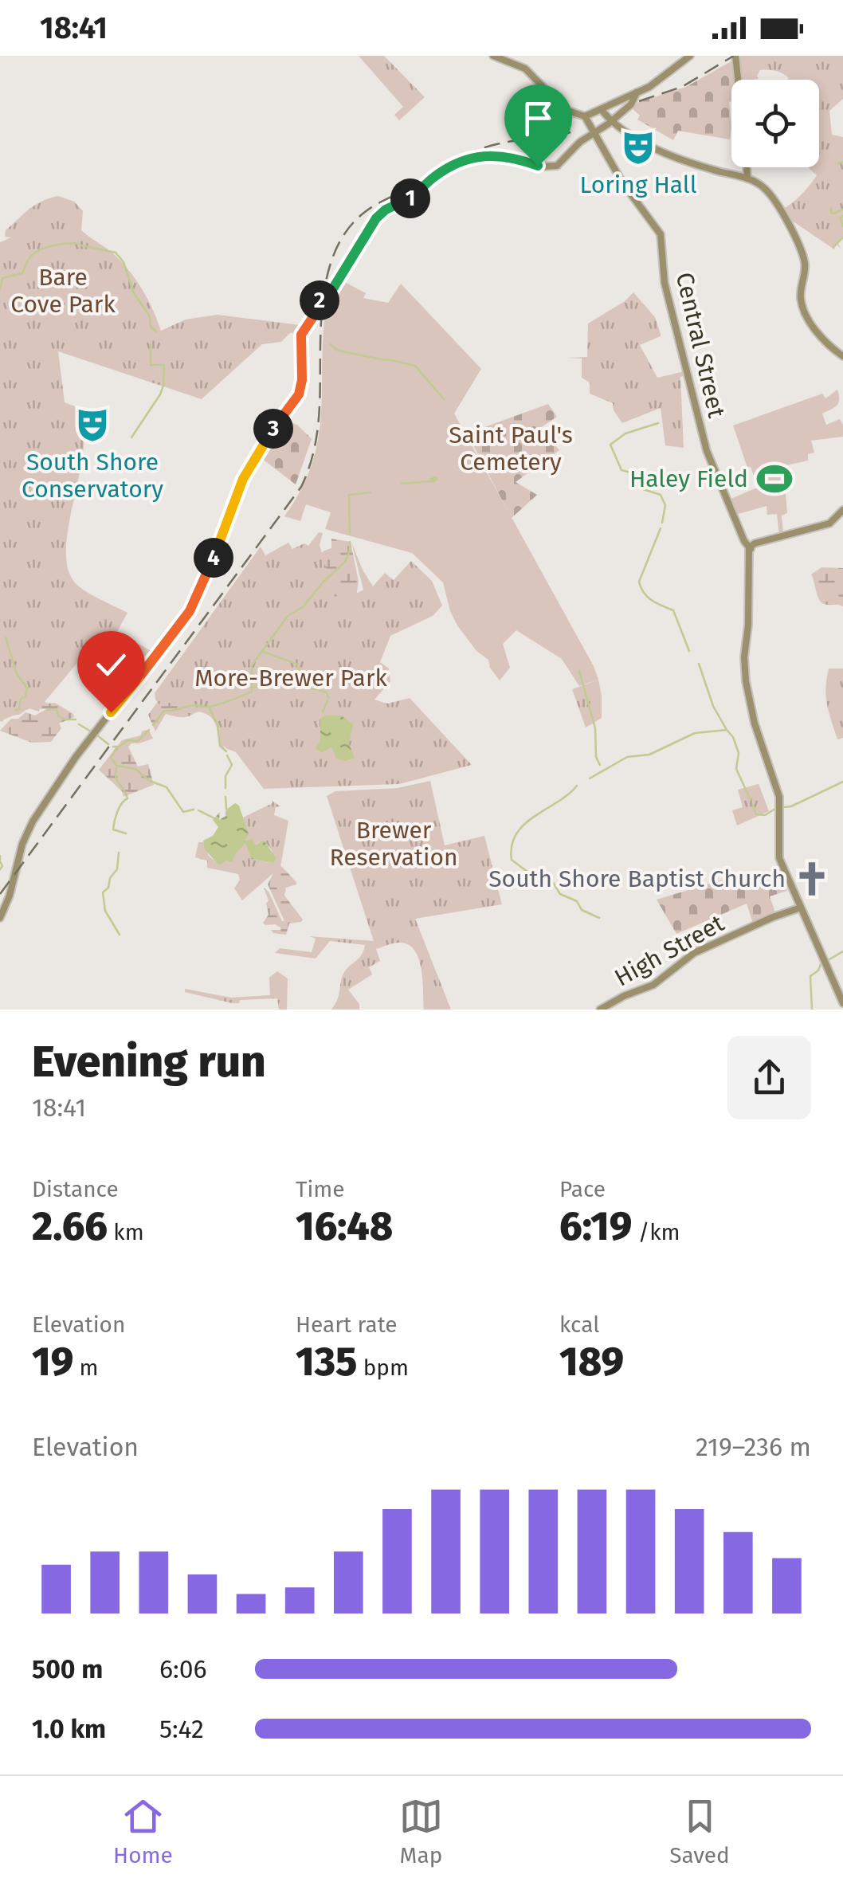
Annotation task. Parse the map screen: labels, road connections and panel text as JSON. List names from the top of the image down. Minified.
{"streets":{"main road":["Central Street","High Street"]},"parks":["Bare Cove Park","Saint Paul's Cemetery","More-Brewer Park","Brewer Reservation"],"places":{"theatre":["Loring Hall","South Shore Conservatory"],"sports":["Haley Field"],"church":["South Shore Baptist Church"]},"page":{"status":"18:41","pins":["1","2","3","4"],"heading":["Evening run","18:41"],"stats":[["Distance","2.66 km"],["Time","16:48"],["Pace","6:19 /km"],["Elevation","19 m"],["Heart rate","135 bpm"],["kcal","189"]],"chart":["Elevation","219–236 m"],"list":[{"name":"500 m","note":"6:06"},{"name":"1.0 km","note":"5:42"}],"tabs":["Home","Map","Saved"]}}
